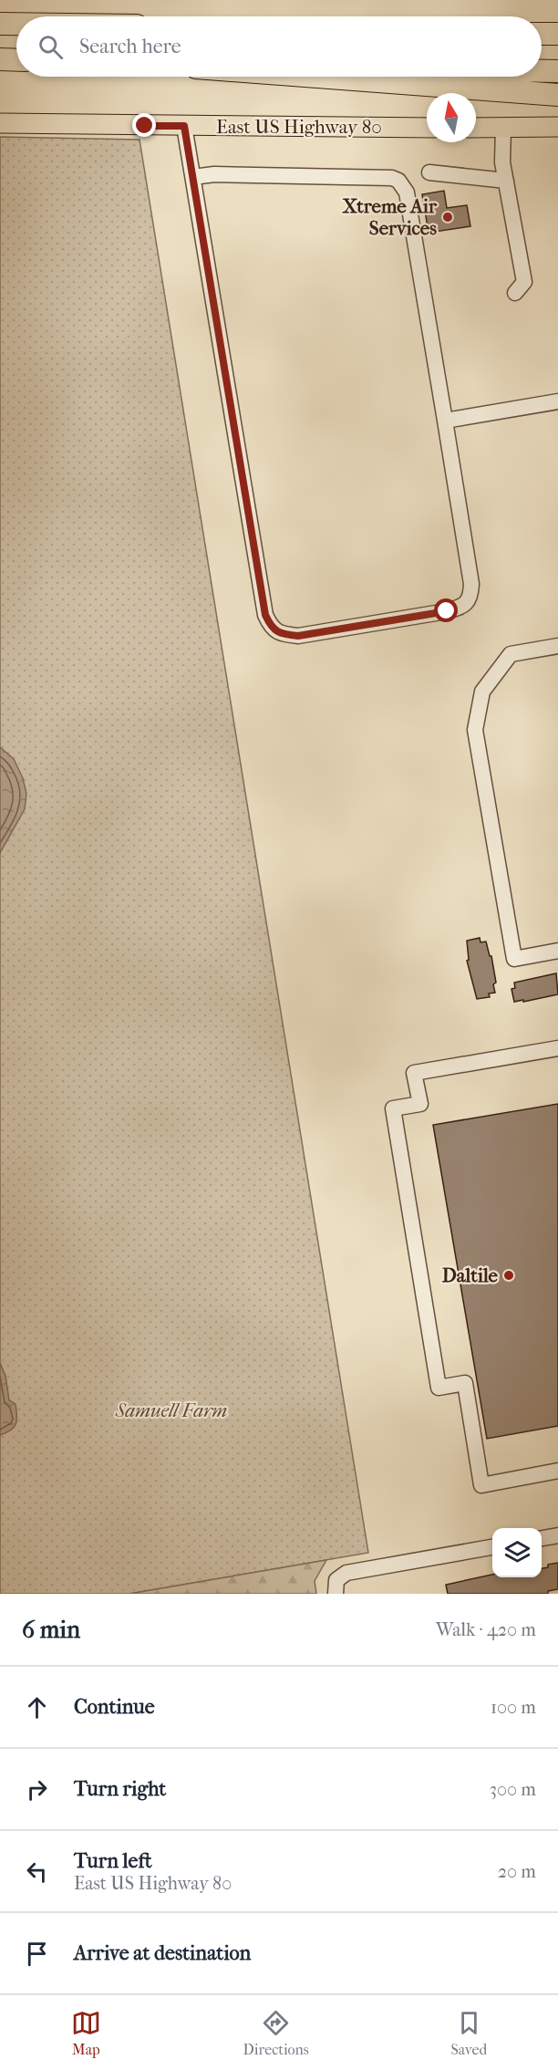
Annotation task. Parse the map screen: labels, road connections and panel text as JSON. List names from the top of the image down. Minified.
{"streets":{"main road":["East US Highway 80"]},"parks":["Samuell Farm"],"places":["Xtreme Air Services","Daltile"],"north":"top","page":{"search":"Search here","heading":["6 min","Walk · 420 m"],"list":[["Continue","100 m"],["Turn right","300 m"],["Turn left","East US Highway 80","20 m"],"Arrive at destination"],"nav":["Map","Directions","Saved"]}}
